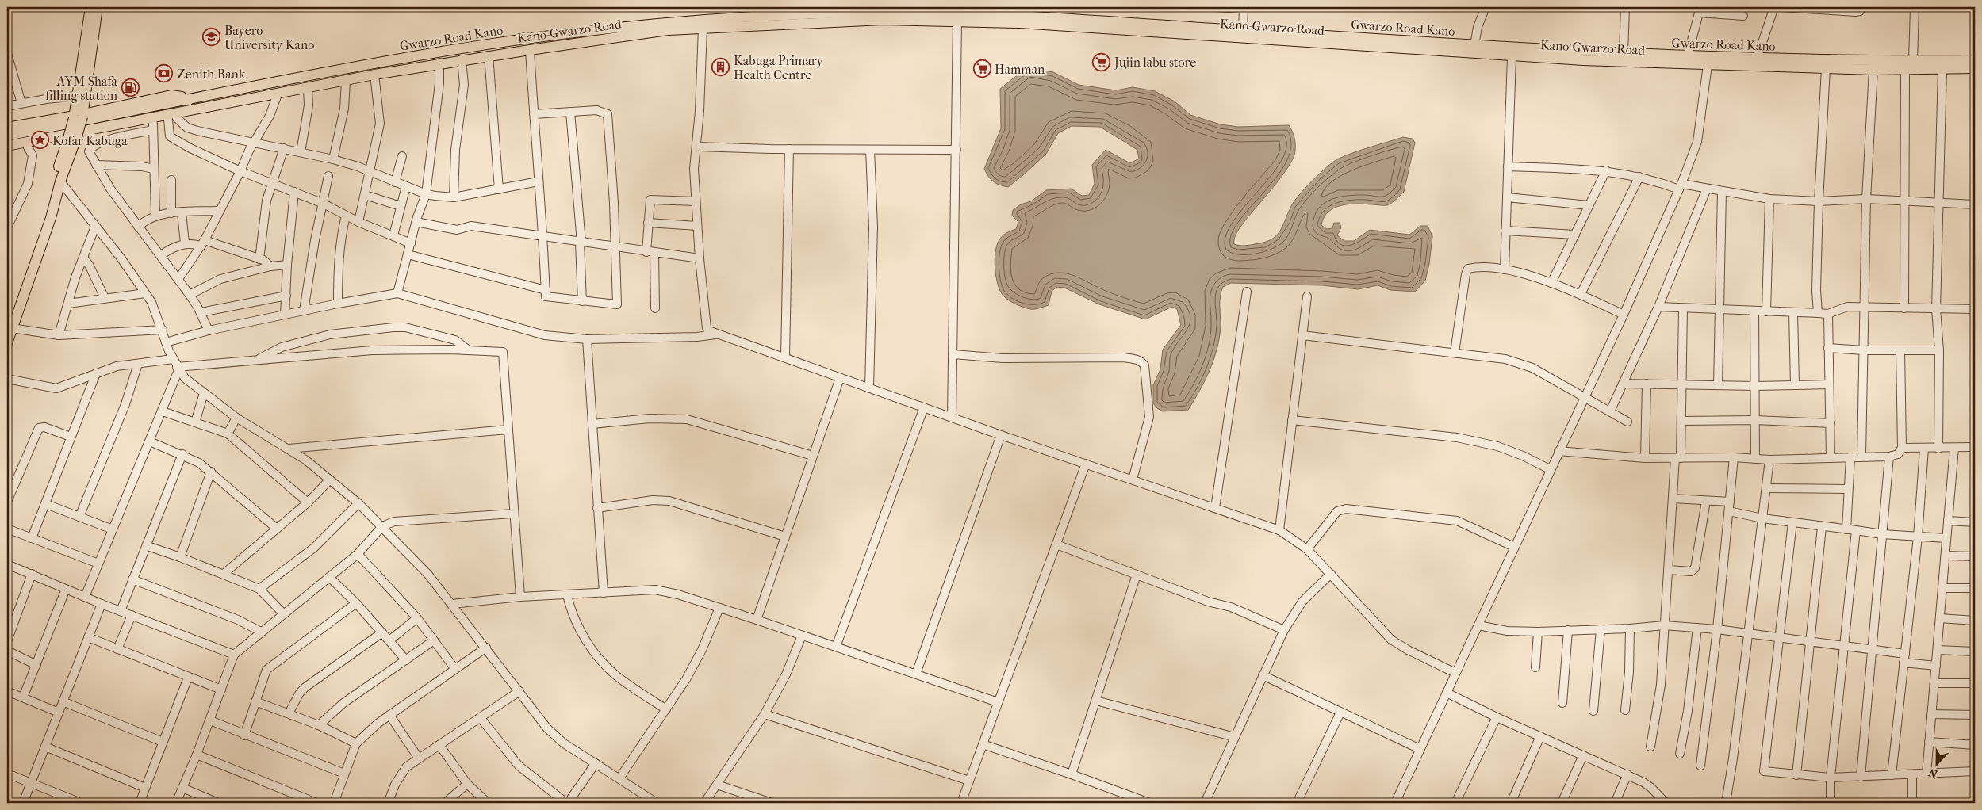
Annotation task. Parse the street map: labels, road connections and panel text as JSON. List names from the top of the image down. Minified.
{"streets":{"main road":["Kano-Gwarzo Road","Gwarzo Road Kano"]},"crossings":[["Kano-Gwarzo Road","Gwarzo Road Kano"]],"places":{"school or university":["Bayero University Kano"],"supermarket":["Jujin labu store","Hamman"],"building":["Kabuga Primary Health Centre"],"bank":["Zenith Bank"],"fuel station":["AYM Shafa filling station"],"place":["Kofar Kabuga"]},"north":"bottom"}
